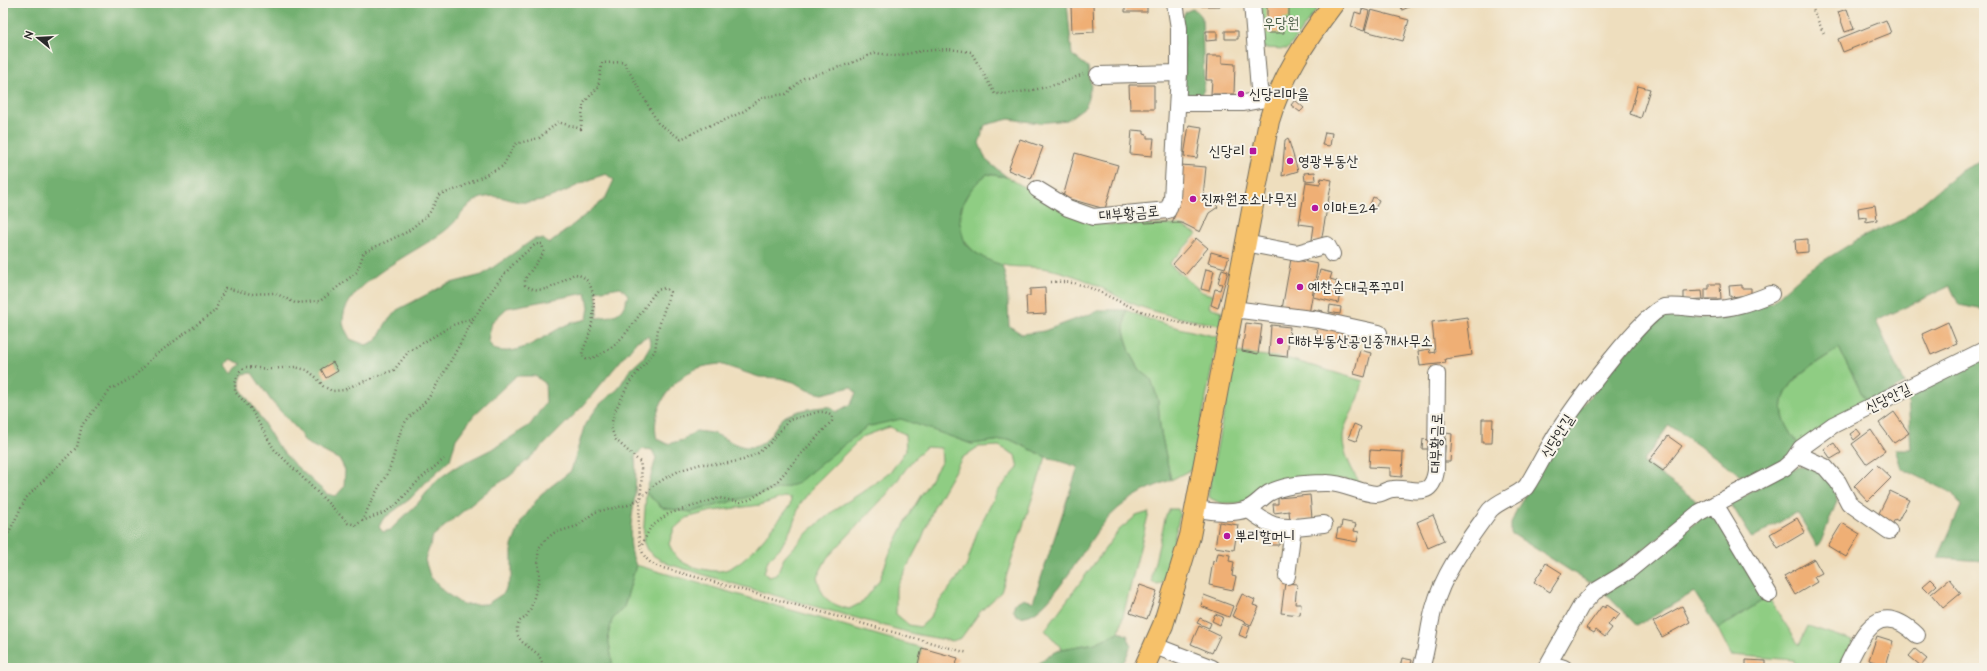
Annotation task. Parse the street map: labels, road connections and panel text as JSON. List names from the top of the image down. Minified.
{"streets":{"street":["대부황금로","신당안길"]},"parks":["우당원"],"places":{"other":["신당리마을","영광부동산","진짜원조소나무집","이마트24","예찬순대국쭈꾸미","대하부동산공인중개사무소","뿌리할머니"],"transit":["신당리"]},"north":"left"}
